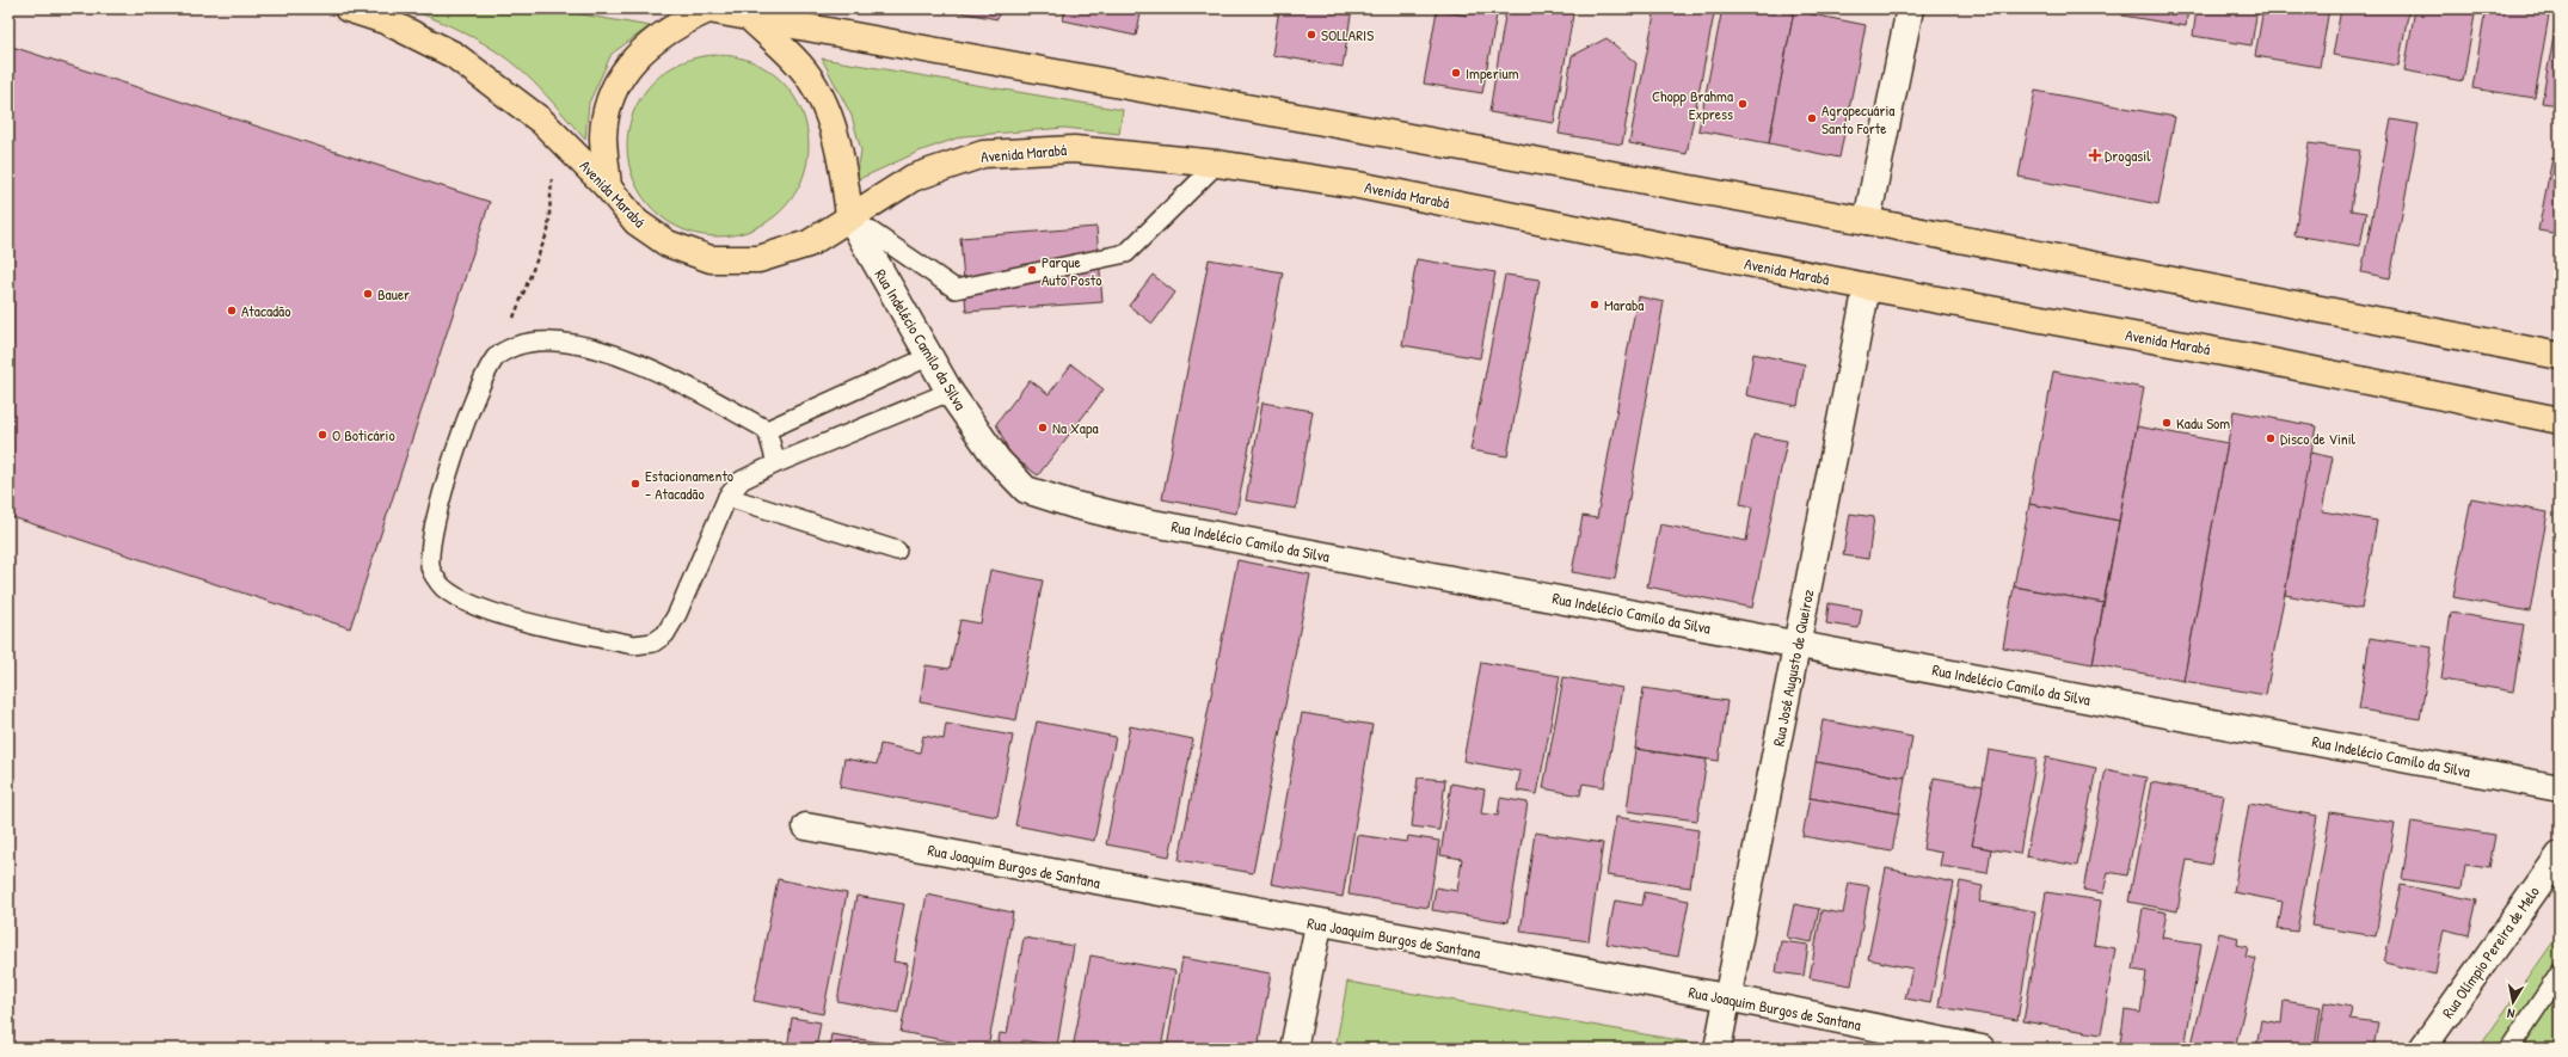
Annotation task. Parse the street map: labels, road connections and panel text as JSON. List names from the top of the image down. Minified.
{"streets":{"main road":["Avenida Marabá"],"street":["Rua Indelécio Camilo da Silva","Rua José Augusto de Queiroz","Rua Joaquim Burgos de Santana","Rua Olímpio Pereira de Melo"]},"crossings":[["Avenida Marabá","Rua Indelécio Camilo da Silva"],["Avenida Marabá","Rua José Augusto de Queiroz"],["Rua Indelécio Camilo da Silva","Rua José Augusto de Queiroz"],["Rua José Augusto de Queiroz","Rua Joaquim Burgos de Santana"]],"places":{"other":["SOLLARIS","Imperium","Chopp Brahma Express","Agropecuária Santo Forte","Parque Auto Posto","Bauer","Maraba","Atacadão","Kadu Som","Na Xapa","O Boticário","Disco de Vinil","Estacionamento - Atacadão"],"health":["Drogasil"]},"north":"bottom"}
